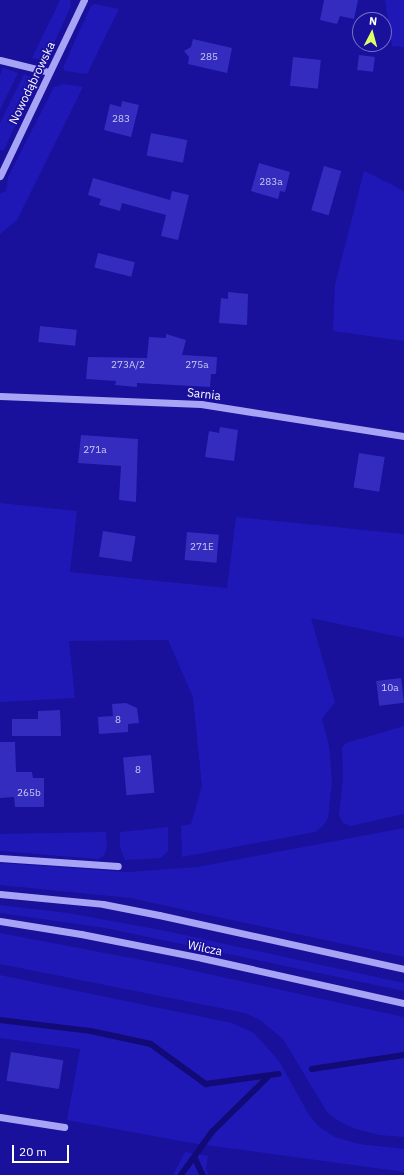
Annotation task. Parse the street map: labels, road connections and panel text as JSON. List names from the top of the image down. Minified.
{"streets":{"street":["Nowodąbrowska","Sarnia","Wilcza"]},"house_numbers":["285","283","283a","273A/2","275a","271a","271E","10a","8","8","265b"],"scale_bar":"20 m","north":"top"}
